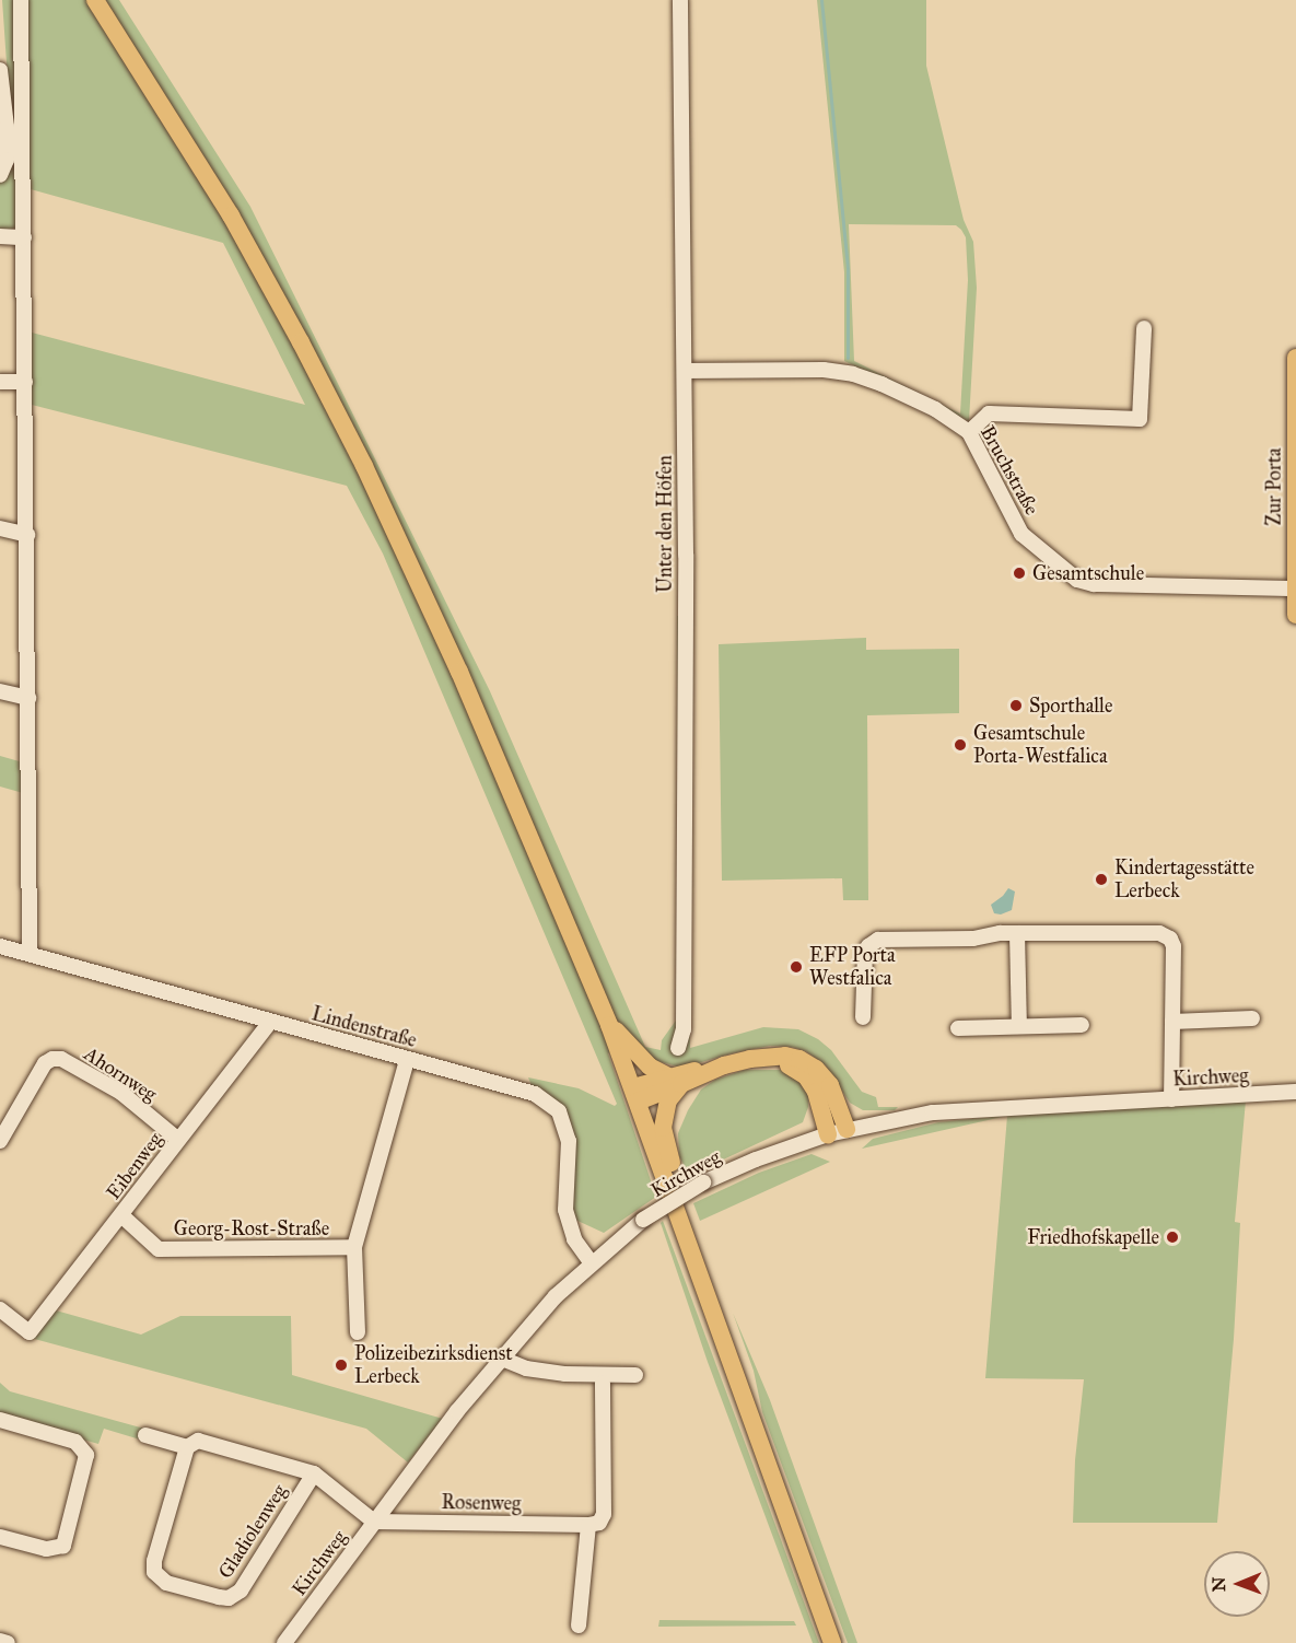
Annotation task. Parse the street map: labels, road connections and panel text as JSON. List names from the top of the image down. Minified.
{"streets":{"main road":["Zur Porta"],"street":["Bruchstraße","Unter den Höfen","Lindenstraße","Ahornweg","Kirchweg","Eibenweg","Georg-Rost-Straße","Rosenweg","Gladiolenweg"]},"crossings":[["Bruchstraße","Zur Porta"],["Bruchstraße","Unter den Höfen"],["Lindenstraße","Kirchweg"],["Lindenstraße","Eibenweg"],["Lindenstraße","Georg-Rost-Straße"],["Ahornweg","Eibenweg"],["Kirchweg","Rosenweg"],["Kirchweg","Gladiolenweg"],["Eibenweg","Georg-Rost-Straße"],["Rosenweg","Gladiolenweg"]],"places":["Gesamtschule","Sporthalle","Gesamtschule Porta-Westfalica","Kindertagesstätte Lerbeck","EFP Porta Westfalica","Friedhofskapelle","Polizeibezirksdienst Lerbeck"],"north":"left"}
